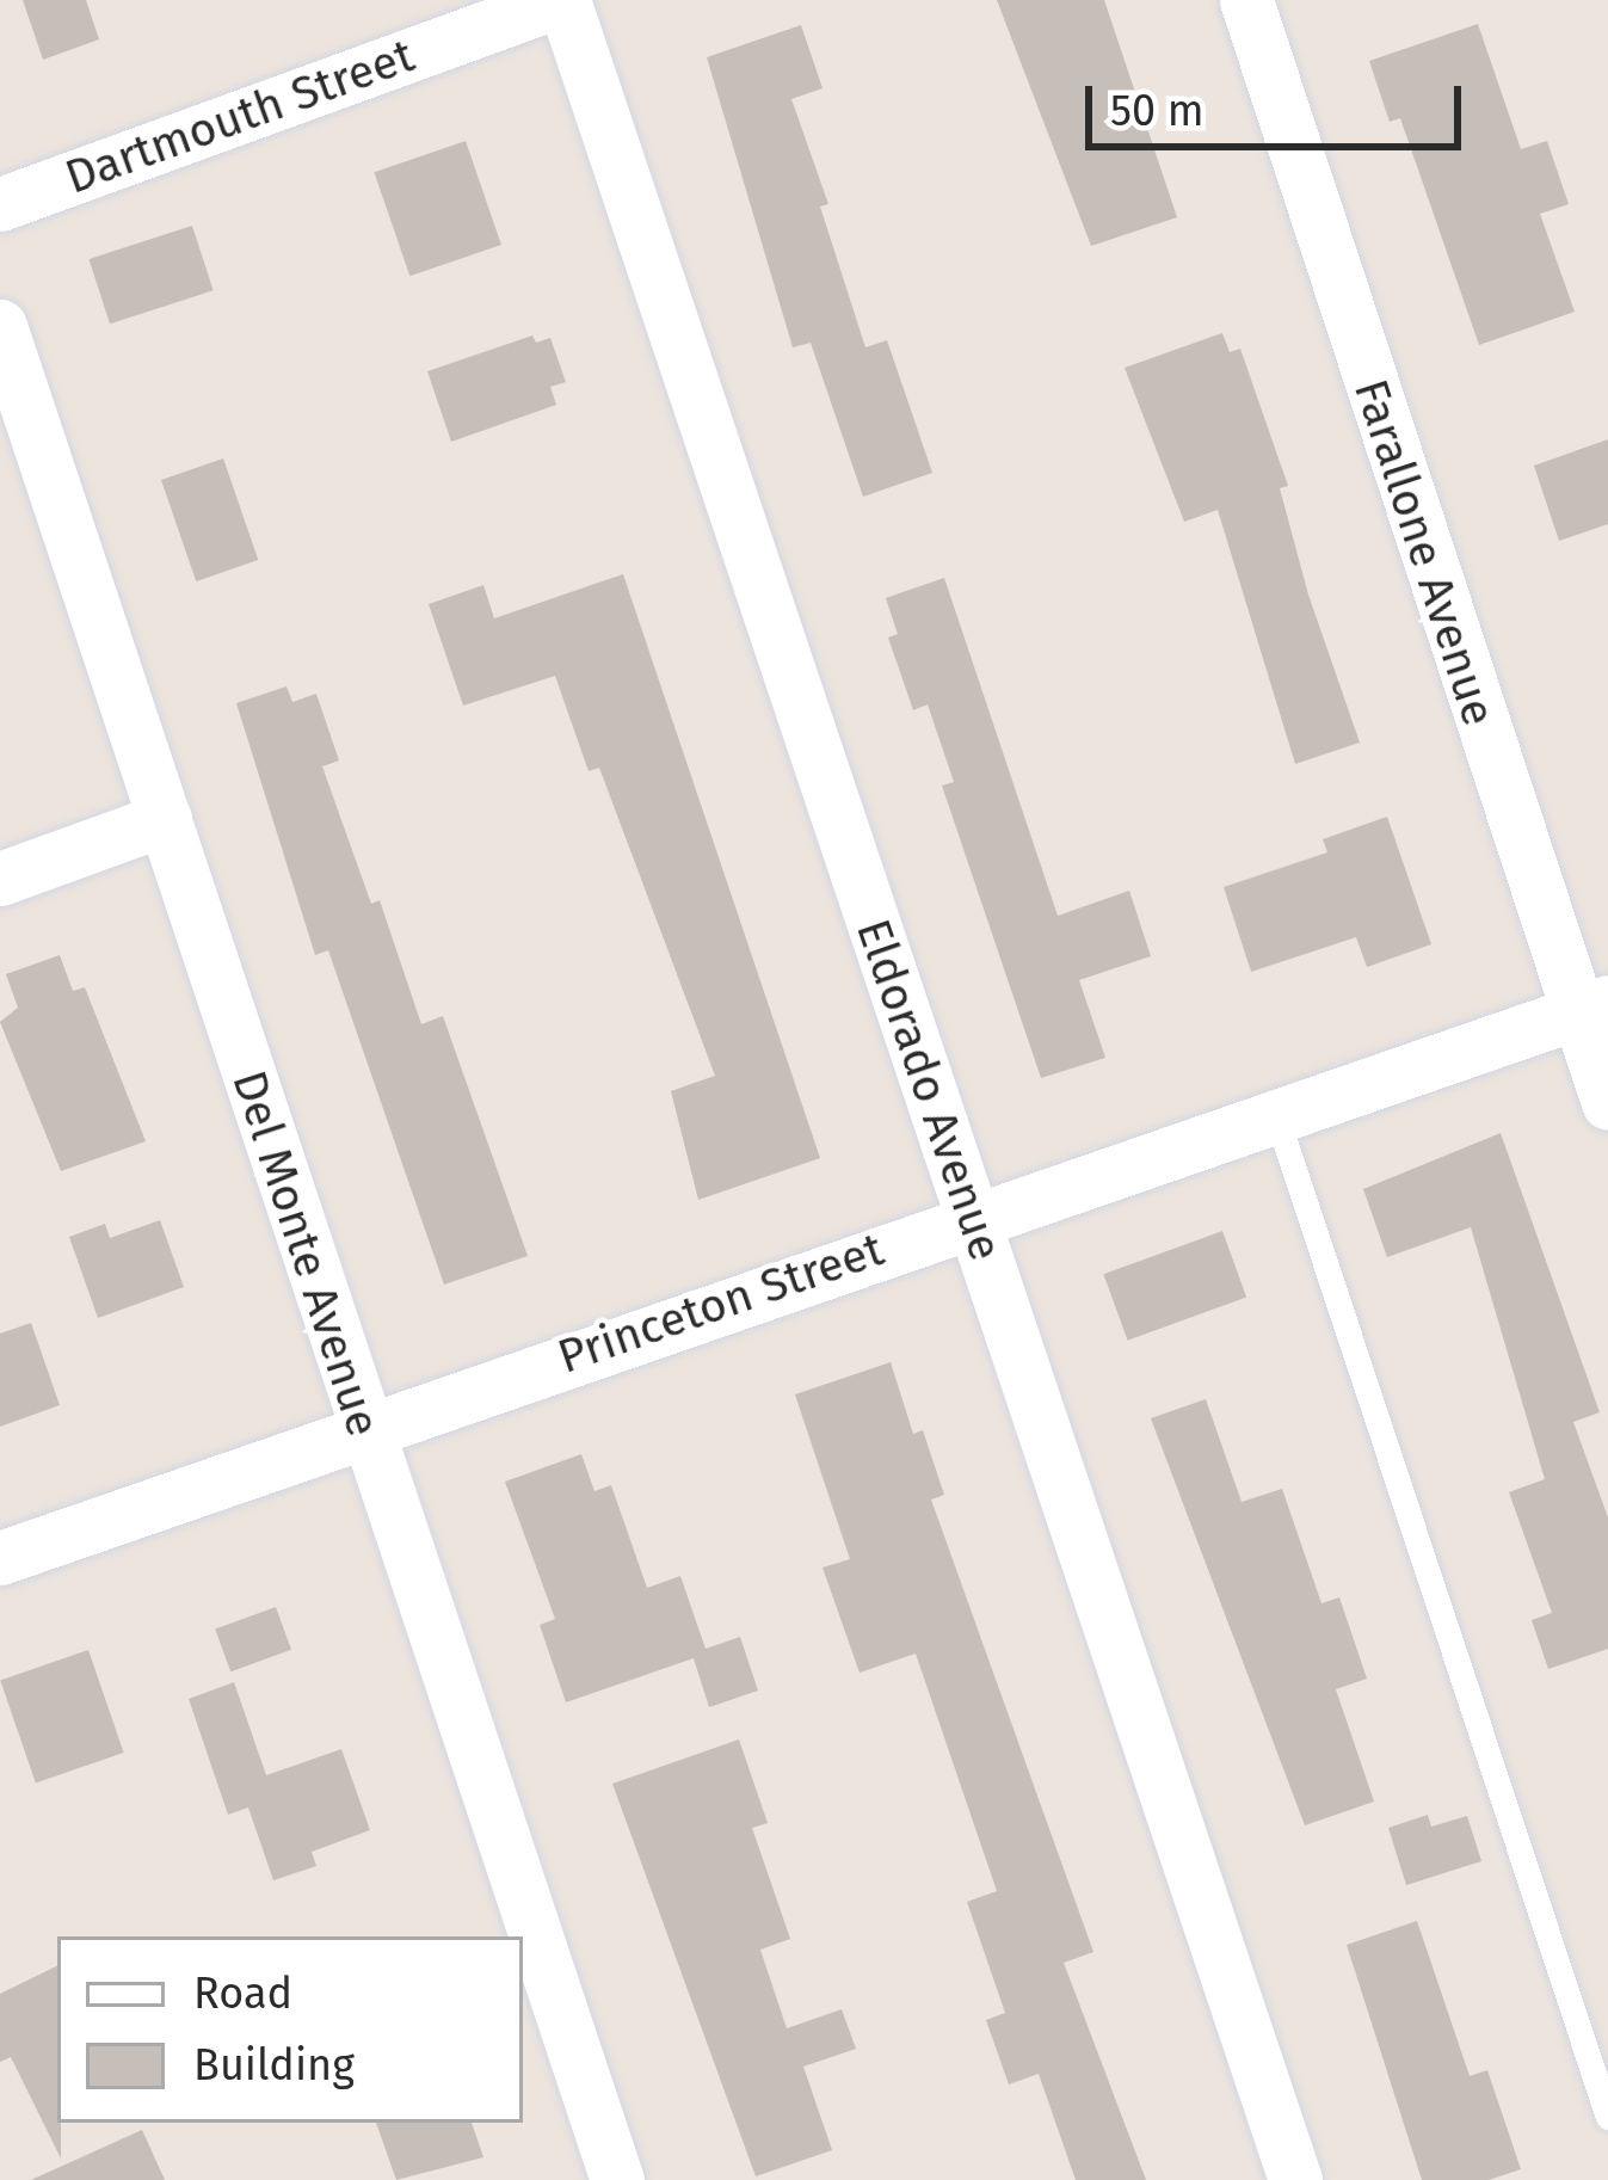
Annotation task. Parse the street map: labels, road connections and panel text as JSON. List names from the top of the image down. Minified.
{"streets":{"street":["Dartmouth Street","Farallone Avenue","Eldorado Avenue","Del Monte Avenue","Princeton Street"]},"crossings":[["Dartmouth Street","Eldorado Avenue"],["Farallone Avenue","Princeton Street"],["Eldorado Avenue","Princeton Street"],["Del Monte Avenue","Princeton Street"]],"legend":["Road","Building"],"scale_bar":"50 m"}
